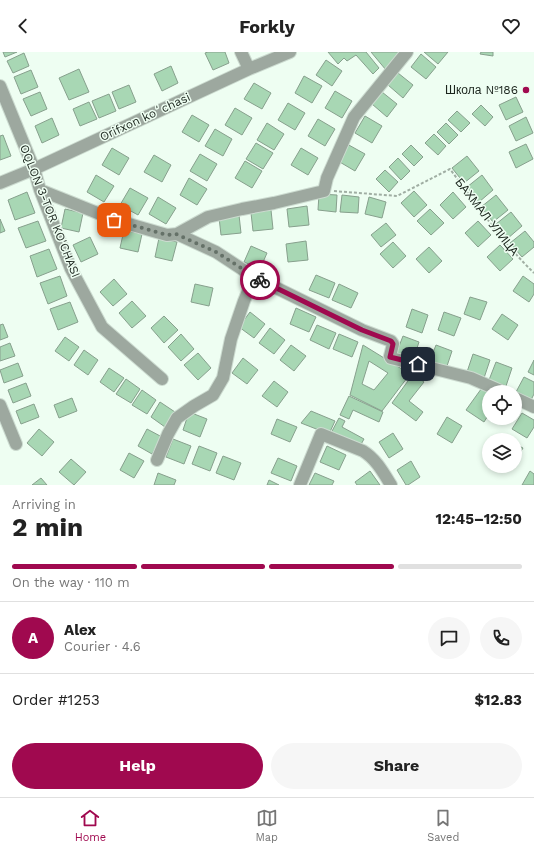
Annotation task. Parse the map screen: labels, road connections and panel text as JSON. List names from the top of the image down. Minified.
{"streets":{"street":["Orifxon koʻchasi","OQLON 3-TOR KO'CHASI"],"path":["БАХМАЛ УЛИЦА"]},"crossings":[["Orifxon koʻchasi","OQLON 3-TOR KO'CHASI"]],"places":["Школа №186"],"page":{"header":"Forkly","heading":["2 min","Arriving in","12:45–12:50"],"panel":["Alex","Courier · 4.6","Order #1253","$12.83"],"bar":"On the way · 110 m","round":"A","buttons":["Help","Share"],"tabs":["Home","Map","Saved"]}}
